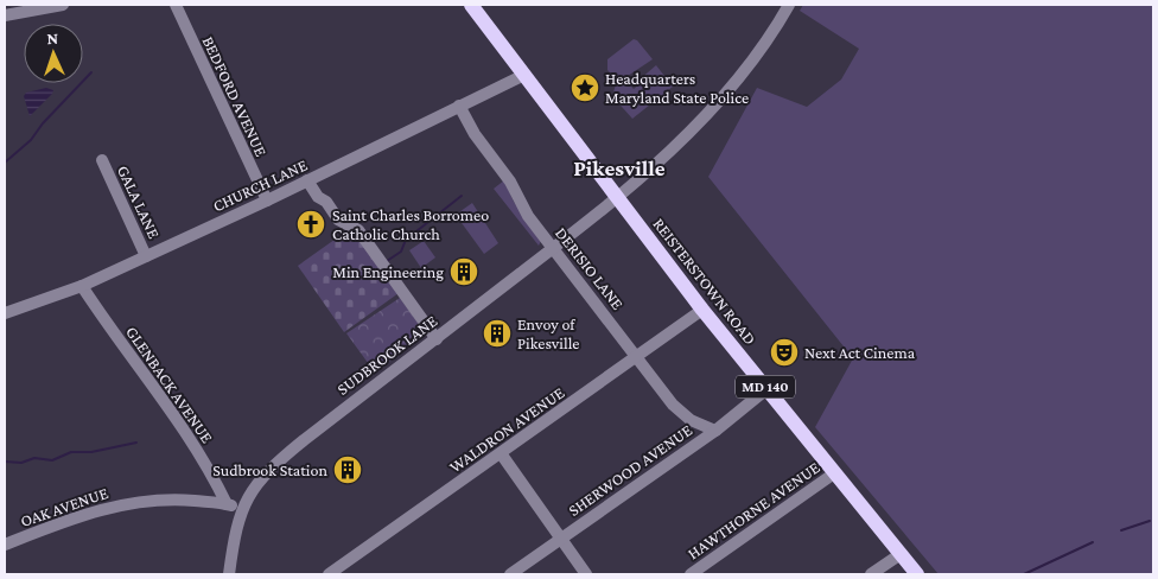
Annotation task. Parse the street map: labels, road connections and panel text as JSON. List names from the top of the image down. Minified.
{"streets":{"main road":["REISTERSTOWN ROAD","MD 140"],"street":["BEDFORD AVENUE","CHURCH LANE","GALA LANE","DERISIO LANE","SUDBROOK LANE","GLENBACK AVENUE","WALDRON AVENUE","SHERWOOD AVENUE","OAK AVENUE","HAWTHORNE AVENUE"]},"crossings":[["BEDFORD AVENUE","CHURCH LANE"],["CHURCH LANE","GALA LANE"],["CHURCH LANE","DERISIO LANE"],["CHURCH LANE","REISTERSTOWN ROAD"],["CHURCH LANE","GLENBACK AVENUE"],["DERISIO LANE","SUDBROOK LANE"],["DERISIO LANE","WALDRON AVENUE"],["DERISIO LANE","SHERWOOD AVENUE"],["REISTERSTOWN ROAD","SUDBROOK LANE"],["REISTERSTOWN ROAD","WALDRON AVENUE"],["REISTERSTOWN ROAD","SHERWOOD AVENUE"],["REISTERSTOWN ROAD","HAWTHORNE AVENUE"],["SUDBROOK LANE","OAK AVENUE"],["GLENBACK AVENUE","OAK AVENUE"]],"districts":["Pikesville"],"places":{"place":["Headquarters Maryland State Police"],"church":["Saint Charles Borromeo Catholic Church"],"building":["Min Engineering","Envoy of Pikesville","Sudbrook Station"],"theatre":["Next Act Cinema"]},"north":"top"}
